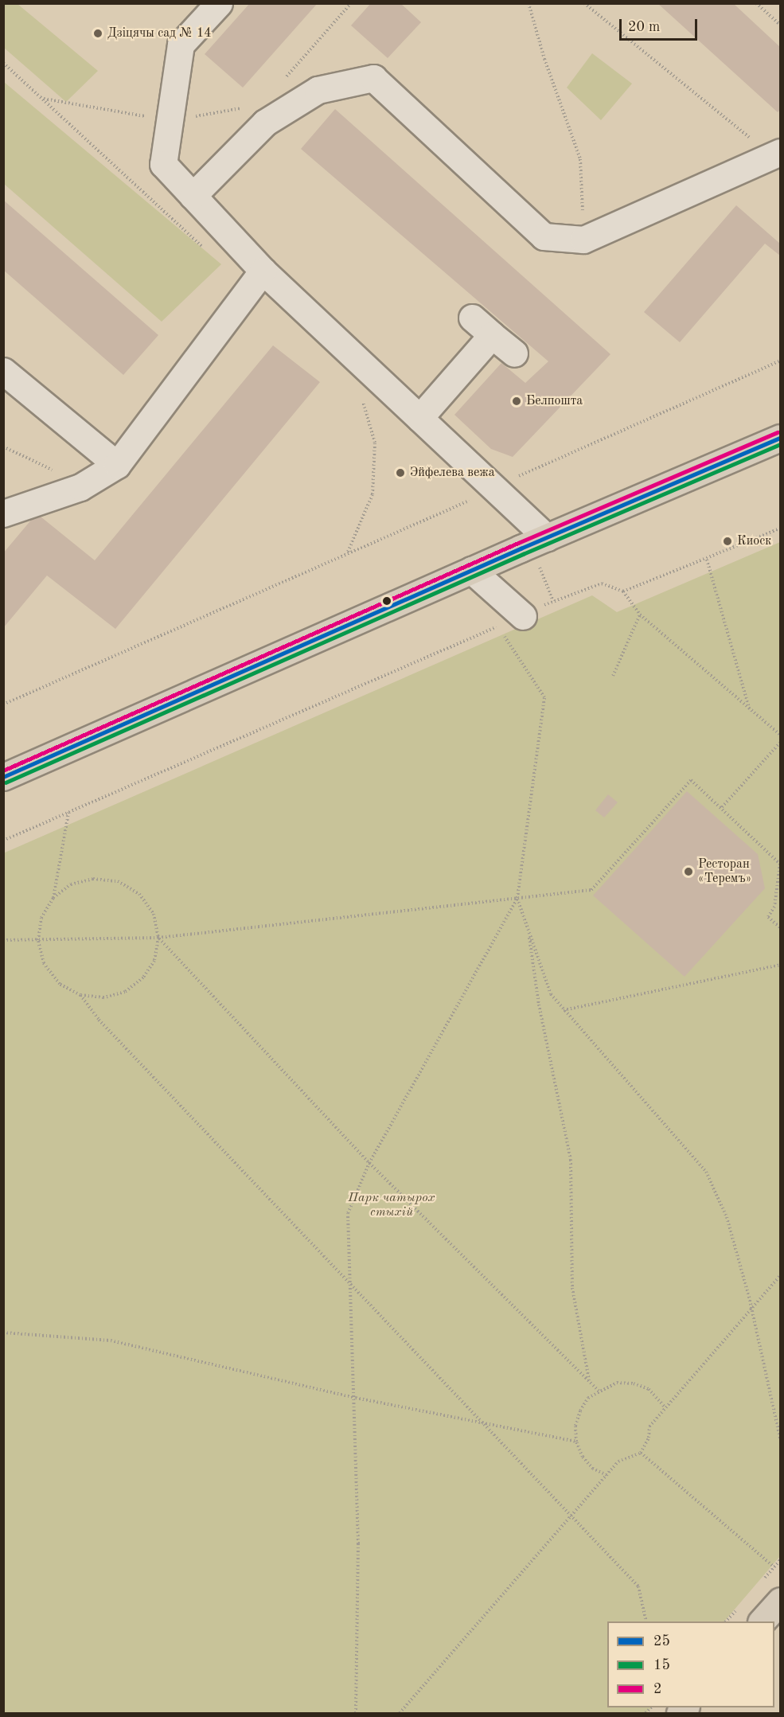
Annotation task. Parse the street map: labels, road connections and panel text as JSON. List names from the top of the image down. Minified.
{"parks":["Парк чатырох стыхій"],"places":["Дзіцячы сад № 14","Белпошта","Эйфелева вежа","Киоск","Ресторан «Теремъ»"],"lines":["transit line 2","transit line 25","transit line 15"],"legend":["25","15","2"],"scale_bar":"20 m"}
